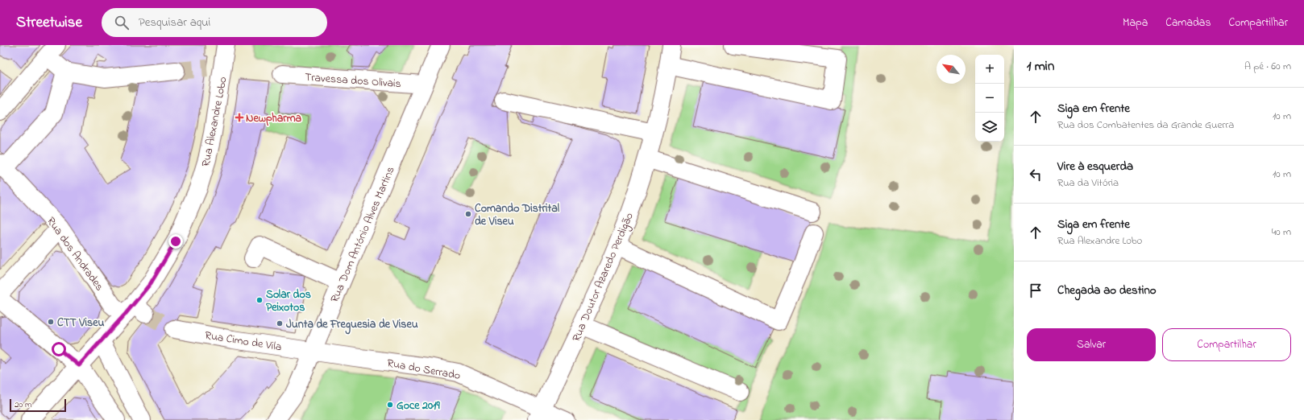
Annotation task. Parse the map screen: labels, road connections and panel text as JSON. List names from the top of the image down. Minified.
{"streets":{"street":["Travessa dos Olivais","Rua Alexandre Lobo","Rua Dom António Alves Martins","Rua dos Andrades","Rua Doutor Azaredo Perdigão","Rua Cimo de Vila","Rua do Serrado"]},"crossings":[["Travessa dos Olivais","Rua Dom António Alves Martins"],["Rua Alexandre Lobo","Rua dos Andrades"],["Rua Dom António Alves Martins","Rua Cimo de Vila"],["Rua Dom António Alves Martins","Rua do Serrado"],["Rua Doutor Azaredo Perdigão","Rua do Serrado"],["Rua Cimo de Vila","Rua do Serrado"]],"places":{"health":["Newpharma"],"other":["Comando Distrital de Viseu","Solar dos Peixotos","CTT Viseu","Junta de Freguesia de Viseu","Goce 2019"]},"scale_bar":"20 m","north":"top left","page":{"header":"Streetwise","search":"Pesquisar aqui","nav":["Mapa","Camadas","Compartilhar"],"heading":["1 min","A pé · 60 m"],"map_buttons":["+","−"],"list":[["Siga em frente","Rua dos Combatentes da Grande Guerra","10 m"],["Vire à esquerda","Rua da Vitória","10 m"],["Siga em frente","Rua Alexandre Lobo","40 m"],"Chegada ao destino"],"buttons":["Salvar","Compartilhar"],"scale":"20 m"}}
